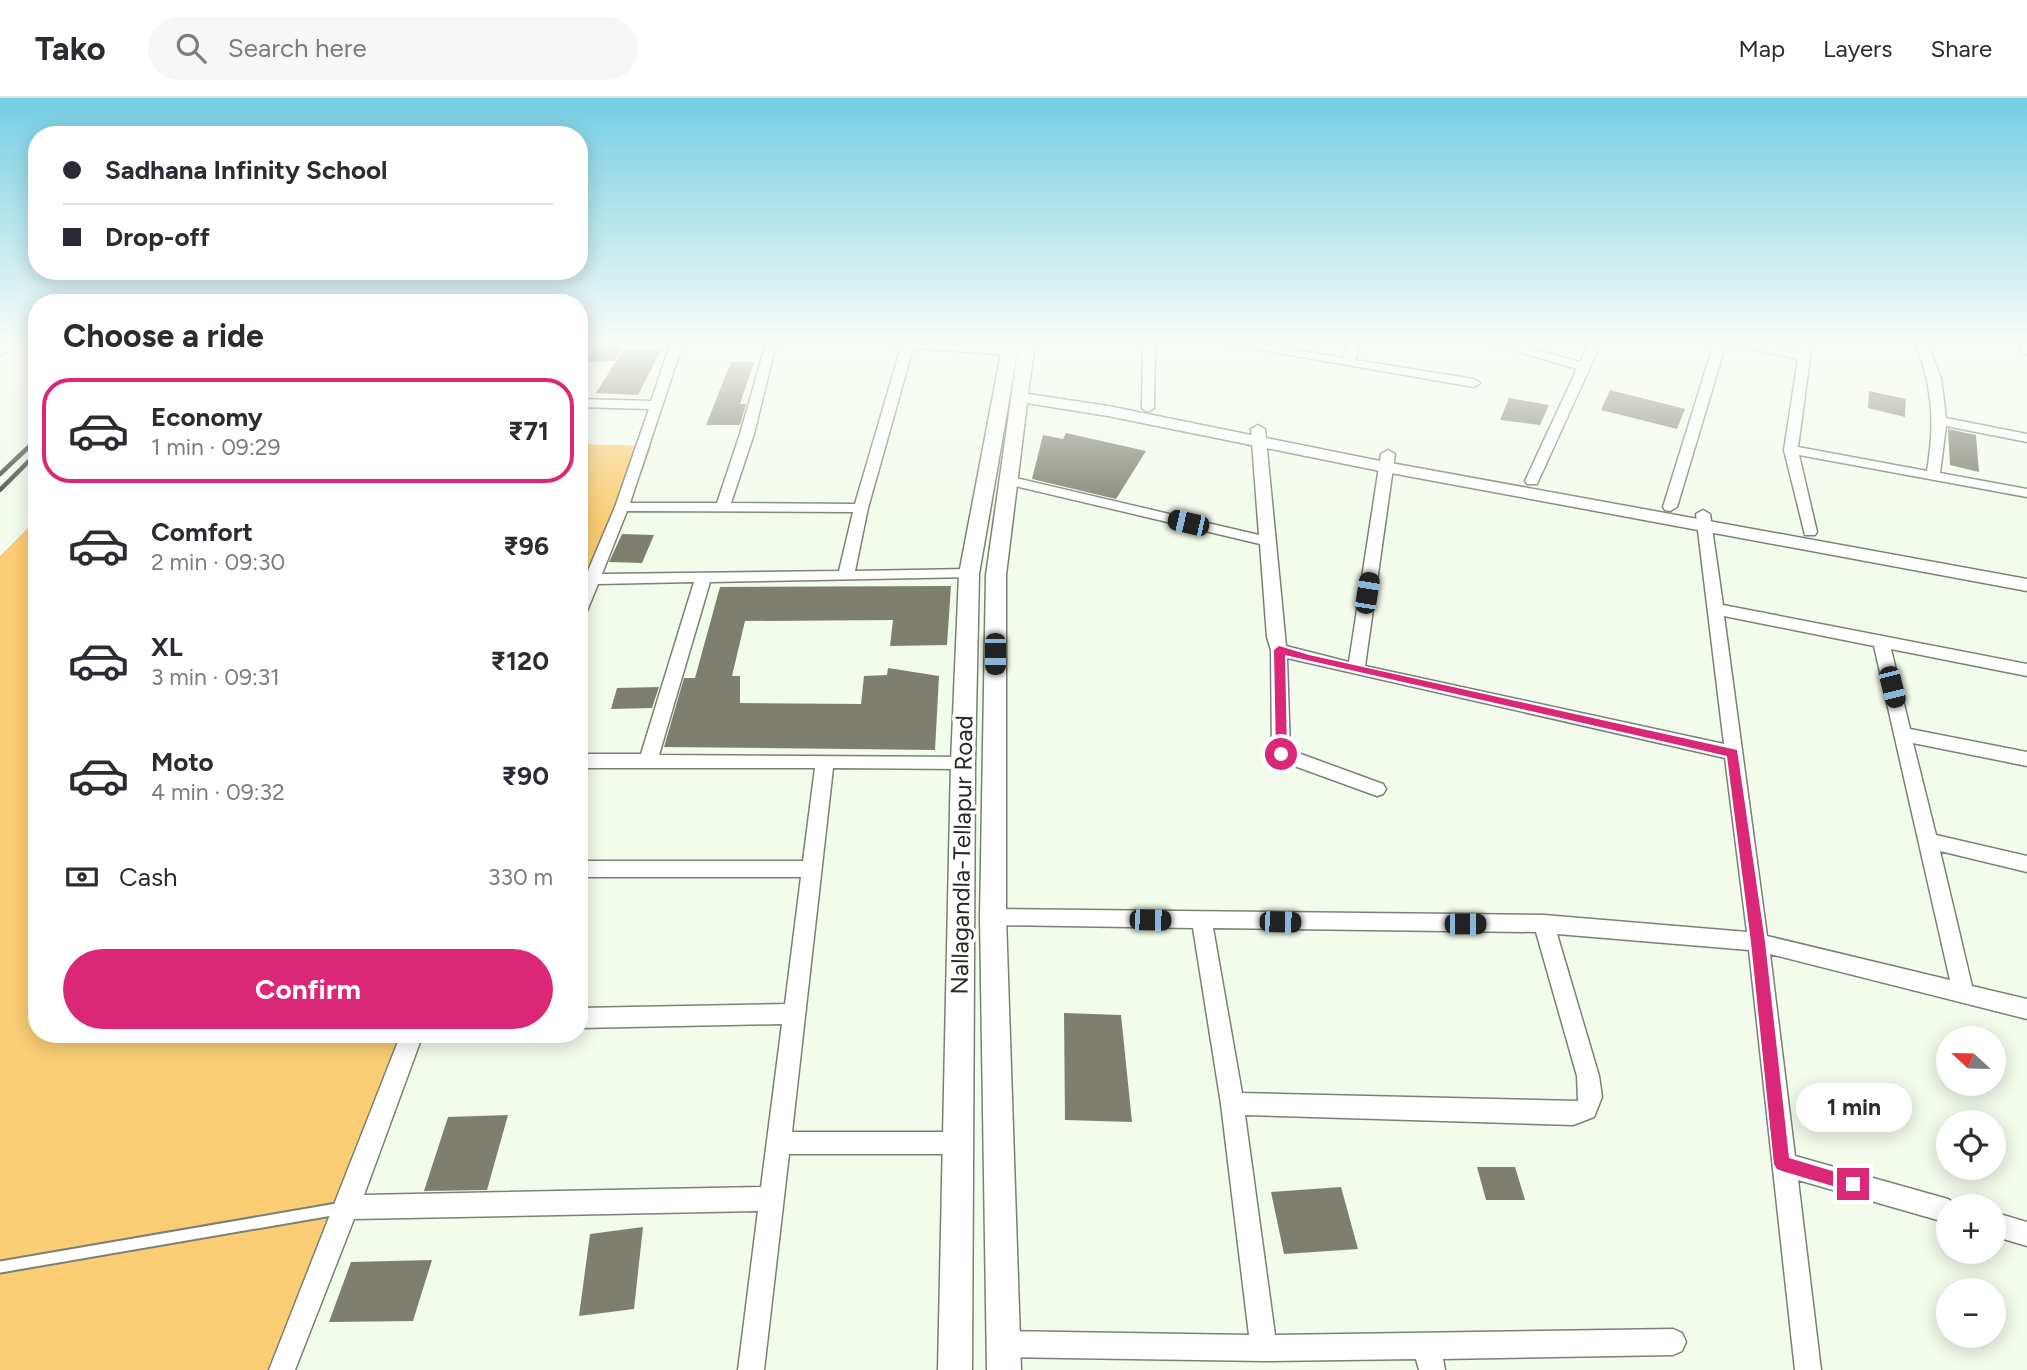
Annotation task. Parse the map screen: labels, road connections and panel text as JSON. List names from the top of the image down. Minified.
{"streets":{"street":["Nallagandla-Tellapur Road"]},"north":"left","page":{"header":"Tako","search":"Search here","nav":["Map","Layers","Share"],"banner":["Sadhana Infinity School","Drop-off"],"heading":"Choose a ride","list":[{"name":"Economy","note":"1 min · 09:29","value":"₹71"},{"name":"Comfort","note":"2 min · 09:30","value":"₹96"},{"name":"XL","note":"3 min · 09:31","value":"₹120"},{"name":"Moto","note":"4 min · 09:32","value":"₹90"}],"pay":["Cash","330 m"],"buttons":"Confirm","map_buttons":["+","−"],"bubble":"1 min"}}
